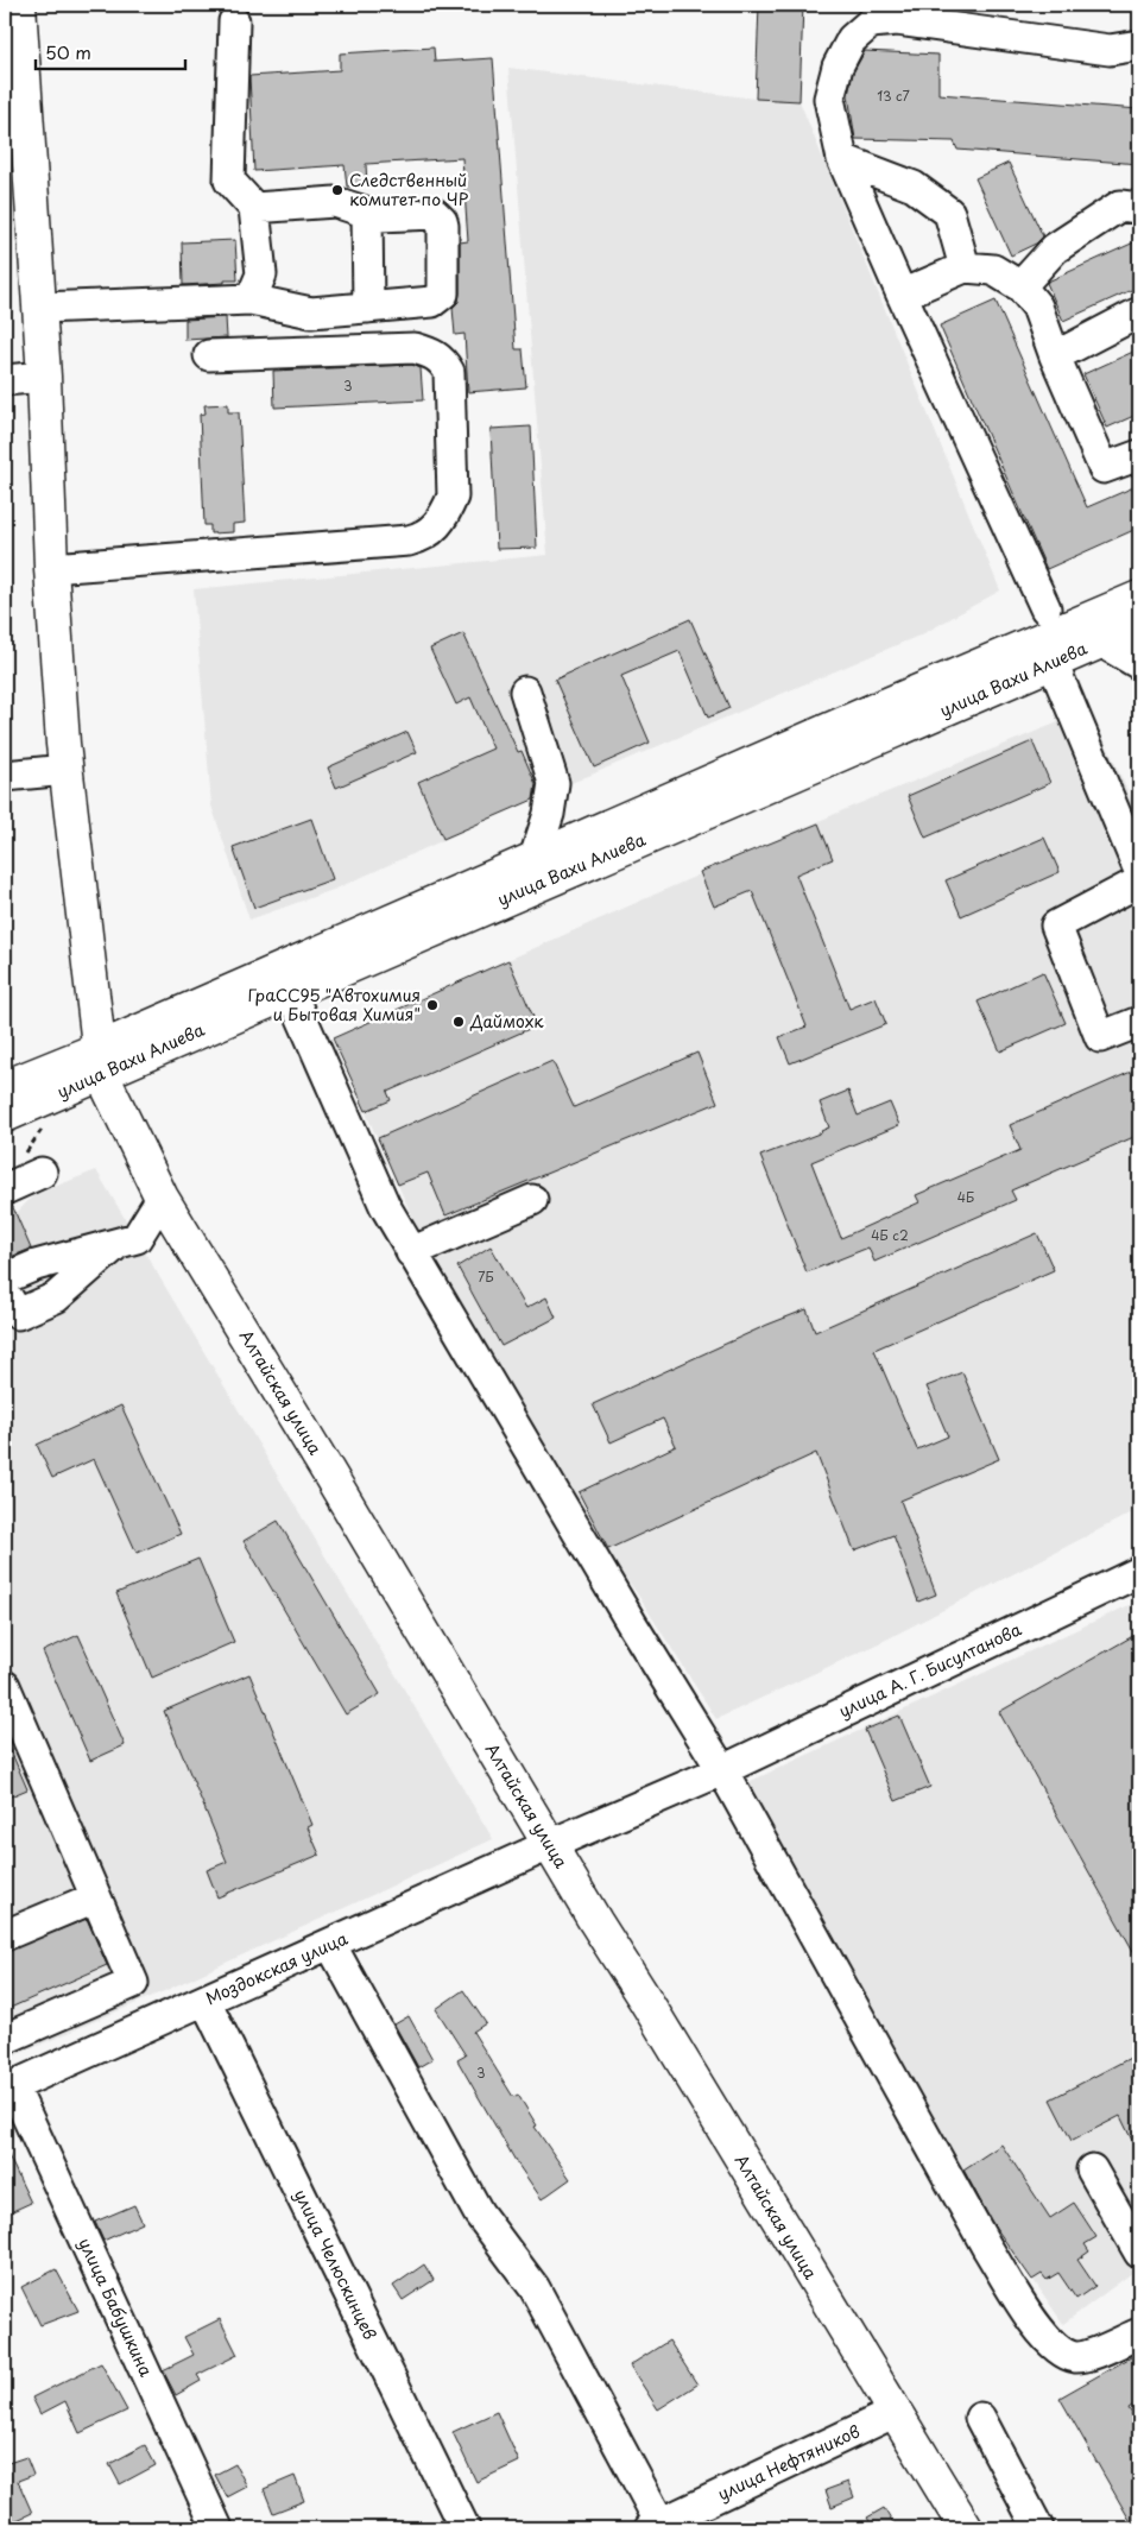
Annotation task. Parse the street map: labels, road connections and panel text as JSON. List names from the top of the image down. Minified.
{"streets":{"main road":["улица Вахи Алиева","Алтайская улица"],"street":["улица А. Г. Бисултанова","Моздокская улица","улица Челюскинцев","улица Бабушкина","улица Нефтяников"]},"crossings":[["улица Вахи Алиева","Алтайская улица"],["Алтайская улица","улица А. Г. Бисултанова"],["Алтайская улица","Моздокская улица"],["Алтайская улица","улица Нефтяников"],["улица А. Г. Бисултанова","Моздокская улица"],["Моздокская улица","улица Челюскинцев"],["Моздокская улица","улица Бабушкина"]],"places":["Следственный комитет по ЧР","ГраСС95 \"Автохимия и Бытовая Химия\"","Даймохк"],"house_numbers":["13 с7","3","4Б","4Б с2","7Б","3"],"scale_bar":"50 m"}
